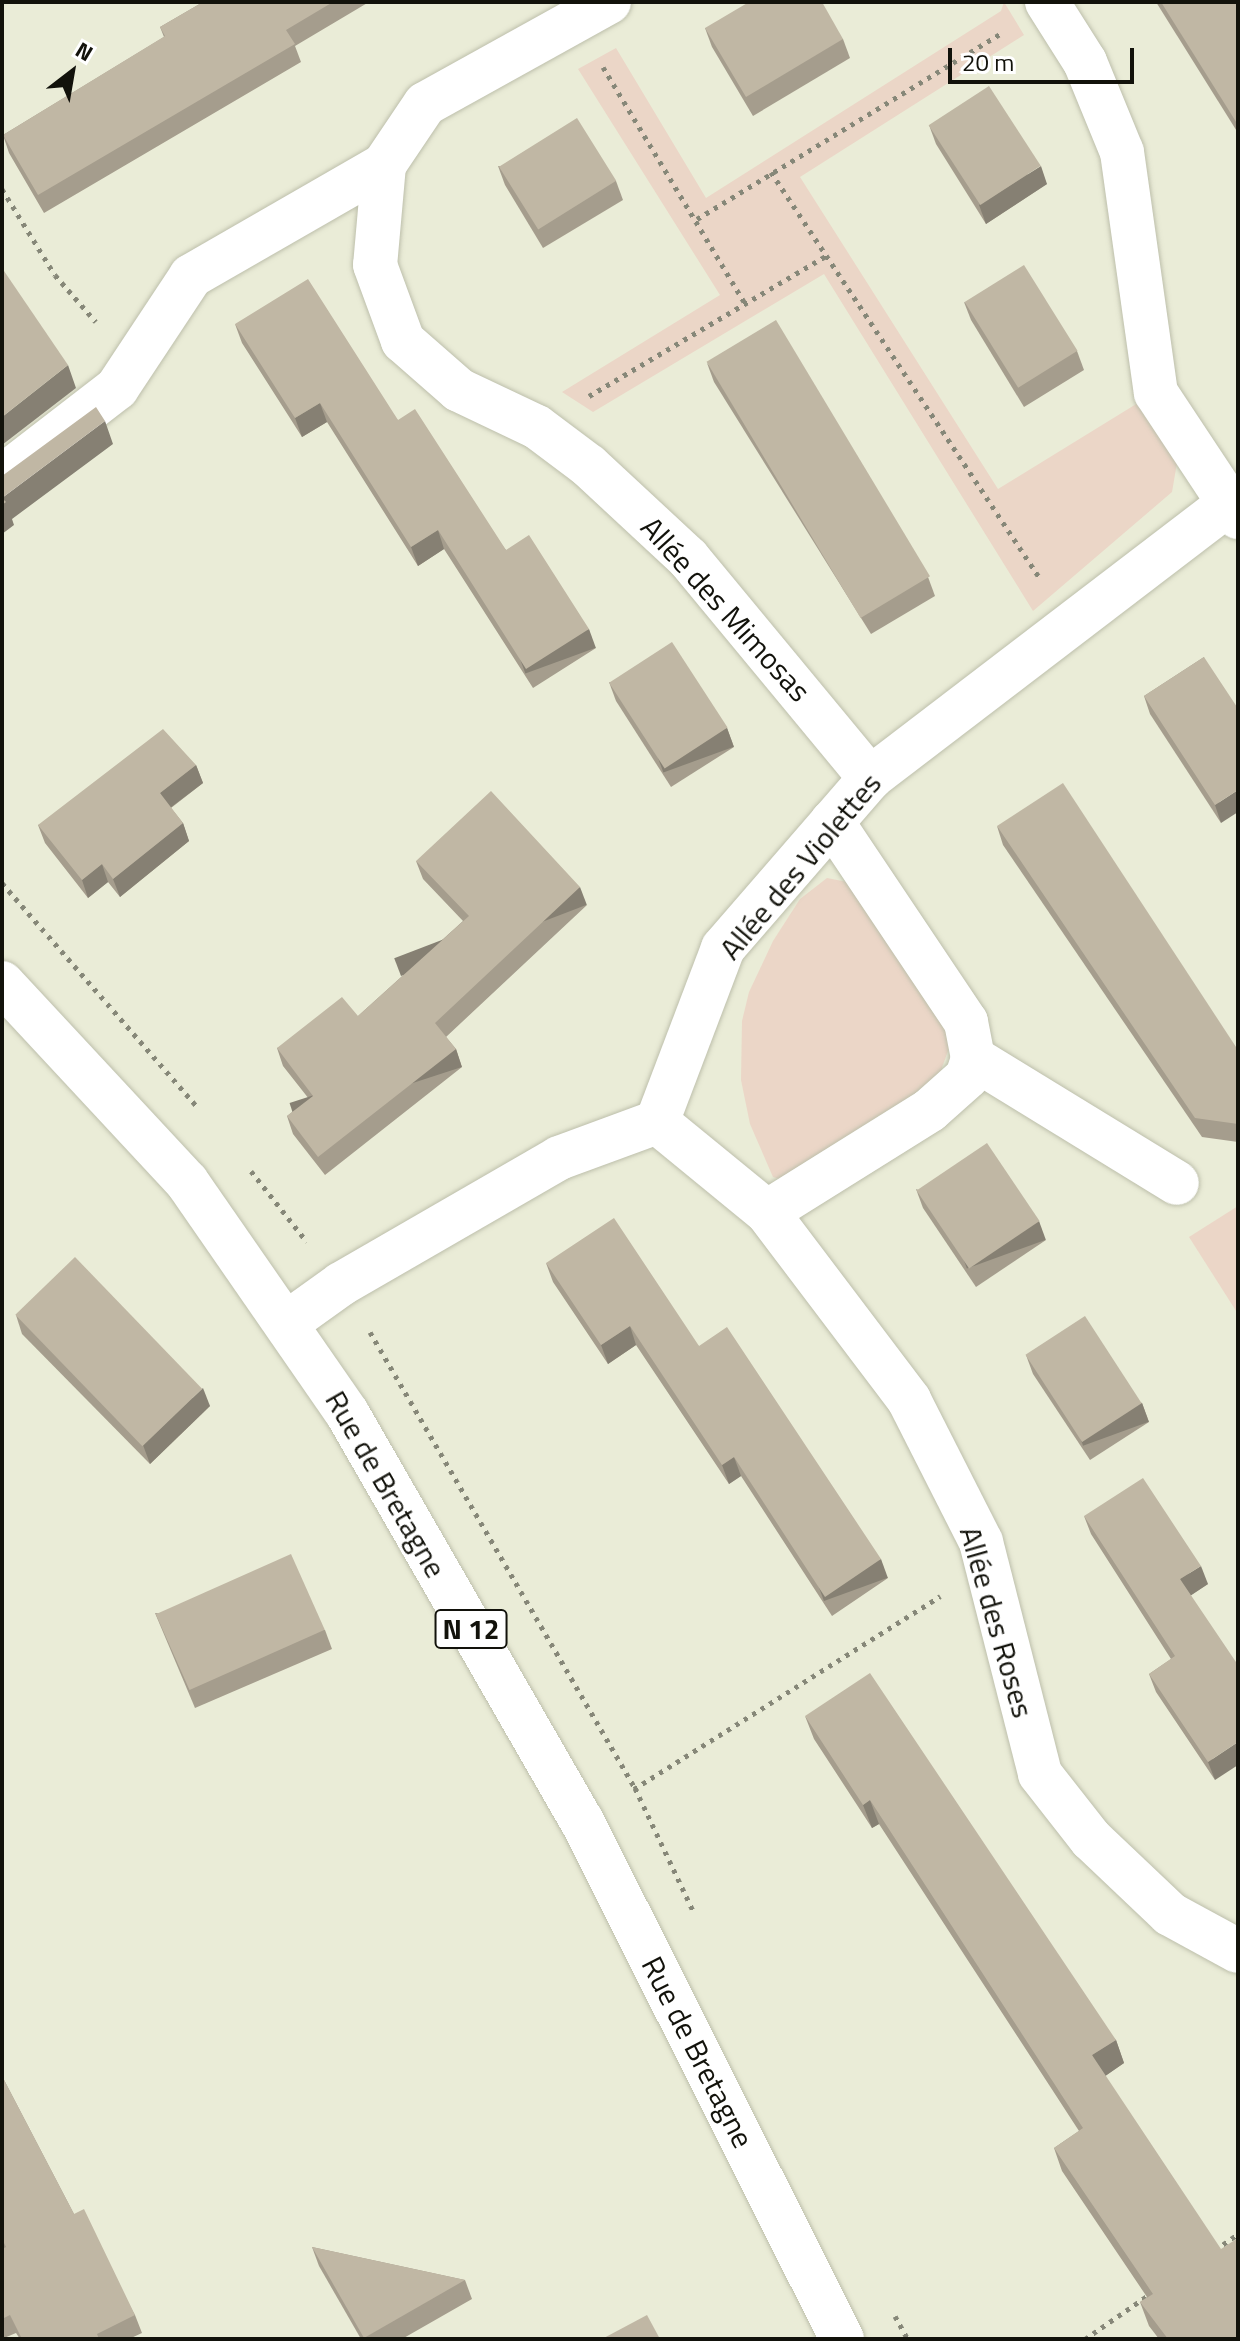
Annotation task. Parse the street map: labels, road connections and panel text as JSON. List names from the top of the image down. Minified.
{"streets":{"street":["Allée des Mimosas","Allée des Violettes","Rue de Bretagne","Allée des Roses","N 12"]},"crossings":[["Allée des Mimosas","Allée des Violettes"],["Allée des Violettes","Allée des Roses"]],"scale_bar":"20 m","north":"top right"}
